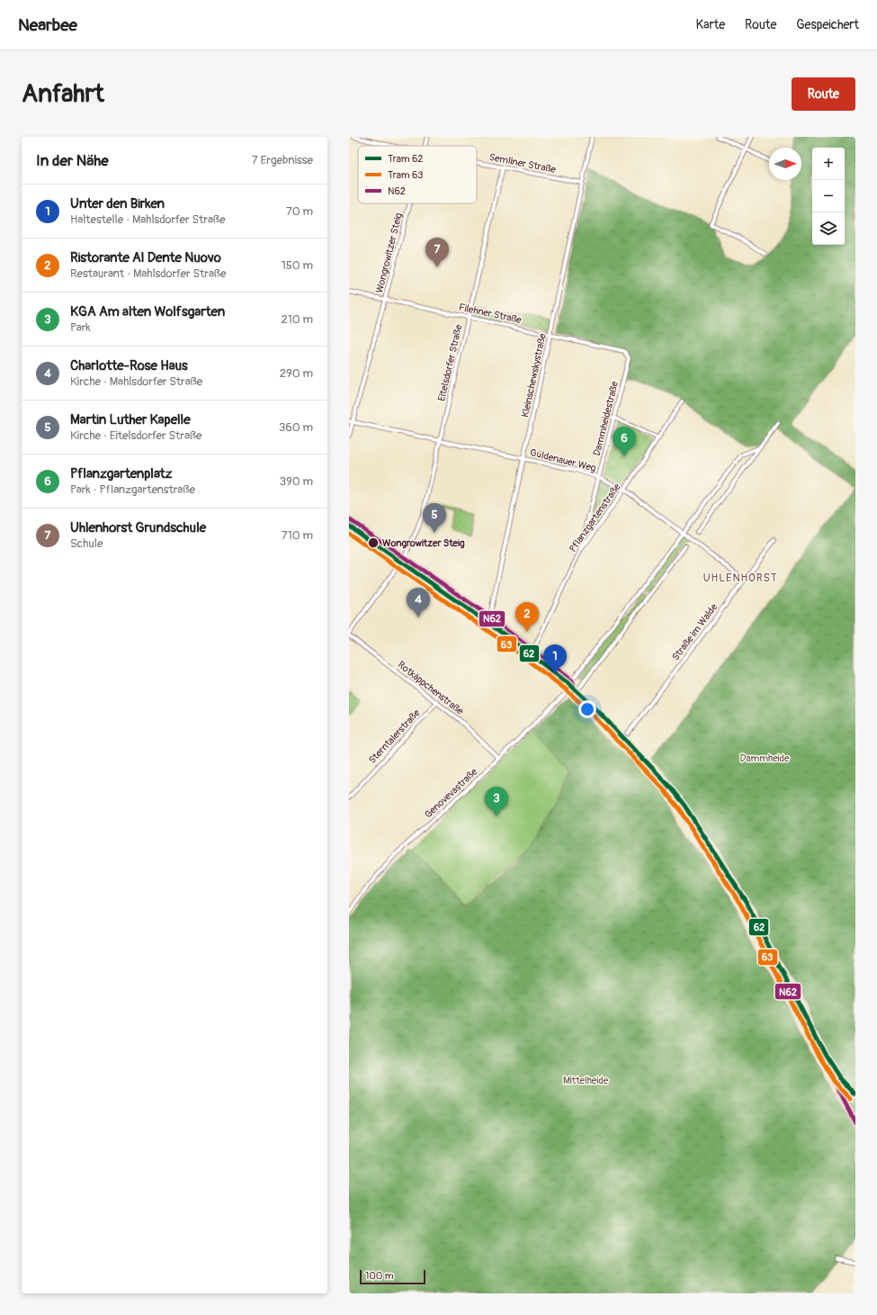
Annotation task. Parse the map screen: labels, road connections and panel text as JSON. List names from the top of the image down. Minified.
{"streets":{"street":["Semliner Straße","Wongrowitzer Steig","Filehner Straße","Eitelsdorfer Straße","Kleinschewskystraße","Dammheidestraße","Güldenauer Weg","Pflanzgartenstraße","Straße im Walde","Rotkäppchenstraße","Sterntalerstraße","Genovevastraße"]},"crossings":[["Semliner Straße","Eitelsdorfer Straße"],["Semliner Straße","Kleinschewskystraße"],["Wongrowitzer Steig","Filehner Straße"],["Wongrowitzer Steig","Güldenauer Weg"],["Filehner Straße","Eitelsdorfer Straße"],["Filehner Straße","Kleinschewskystraße"],["Filehner Straße","Dammheidestraße"],["Eitelsdorfer Straße","Güldenauer Weg"],["Kleinschewskystraße","Güldenauer Weg"],["Dammheidestraße","Güldenauer Weg"],["Dammheidestraße","Pflanzgartenstraße"],["Güldenauer Weg","Pflanzgartenstraße"],["Güldenauer Weg","Straße im Walde"],["Güldenauer Weg","Genovevastraße"],["Rotkäppchenstraße","Sterntalerstraße"],["Rotkäppchenstraße","Genovevastraße"]],"districts":["UHLENHORST"],"parks":["Dammheide","Mittelheide"],"places":["Wongrowitzer Steig"],"lines":["transit line N62","tram line 62","tram line 63"],"legend":["Tram 62","Tram 63","N62"],"scale_bar":"100 m","north":"right","page":{"header":"Nearbee","nav":["Karte","Route","Gespeichert"],"buttons":"Route","title":"Anfahrt","heading":["In der Nähe","7 Ergebnisse"],"map_buttons":["+","−"],"list":[{"mark":"1","name":"Unter den Birken","note":"Haltestelle · Mahlsdorfer Straße","value":"70 m"},{"mark":"2","name":"Ristorante Al Dente Nuovo","note":"Restaurant · Mahlsdorfer Straße","value":"150 m"},{"mark":"3","name":"KGA Am alten Wolfsgarten","note":"Park","value":"210 m"},{"mark":"4","name":"Charlotte-Rose Haus","note":"Kirche · Mahlsdorfer Straße","value":"290 m"},{"mark":"5","name":"Martin Luther Kapelle","note":"Kirche · Eitelsdorfer Straße","value":"360 m"},{"mark":"6","name":"Pflanzgartenplatz","note":"Park · Pflanzgartenstraße","value":"390 m"},{"mark":"7","name":"Uhlenhorst Grundschule","note":"Schule","value":"710 m"}],"pins":["7","6","5","4","2","1","3"],"scale":"100 m"}}
